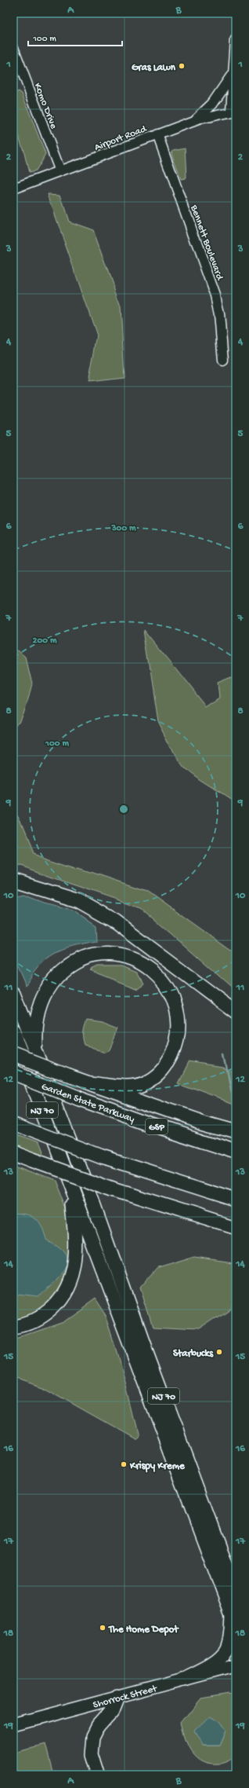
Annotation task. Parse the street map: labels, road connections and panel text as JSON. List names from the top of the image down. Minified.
{"streets":{"highway":["Garden State Parkway","NJ 70","GSP"],"main road":["Shorrock Street"],"street":["Komo Drive","Airport Road","Bennett Boulevard"]},"crossings":[["Komo Drive","Airport Road"],["Airport Road","Bennett Boulevard"]],"places":["Gras Lawn","Starbucks","Krispy Kreme","The Home Depot"],"scale_bar":"100 m","grid":{"columns":["A","B"],"rows":["1","2","3","4","5","6","7","8","9","10","11","12","13","14","15","16","17","18","19"]},"rings":["300 m","200 m","100 m"]}
